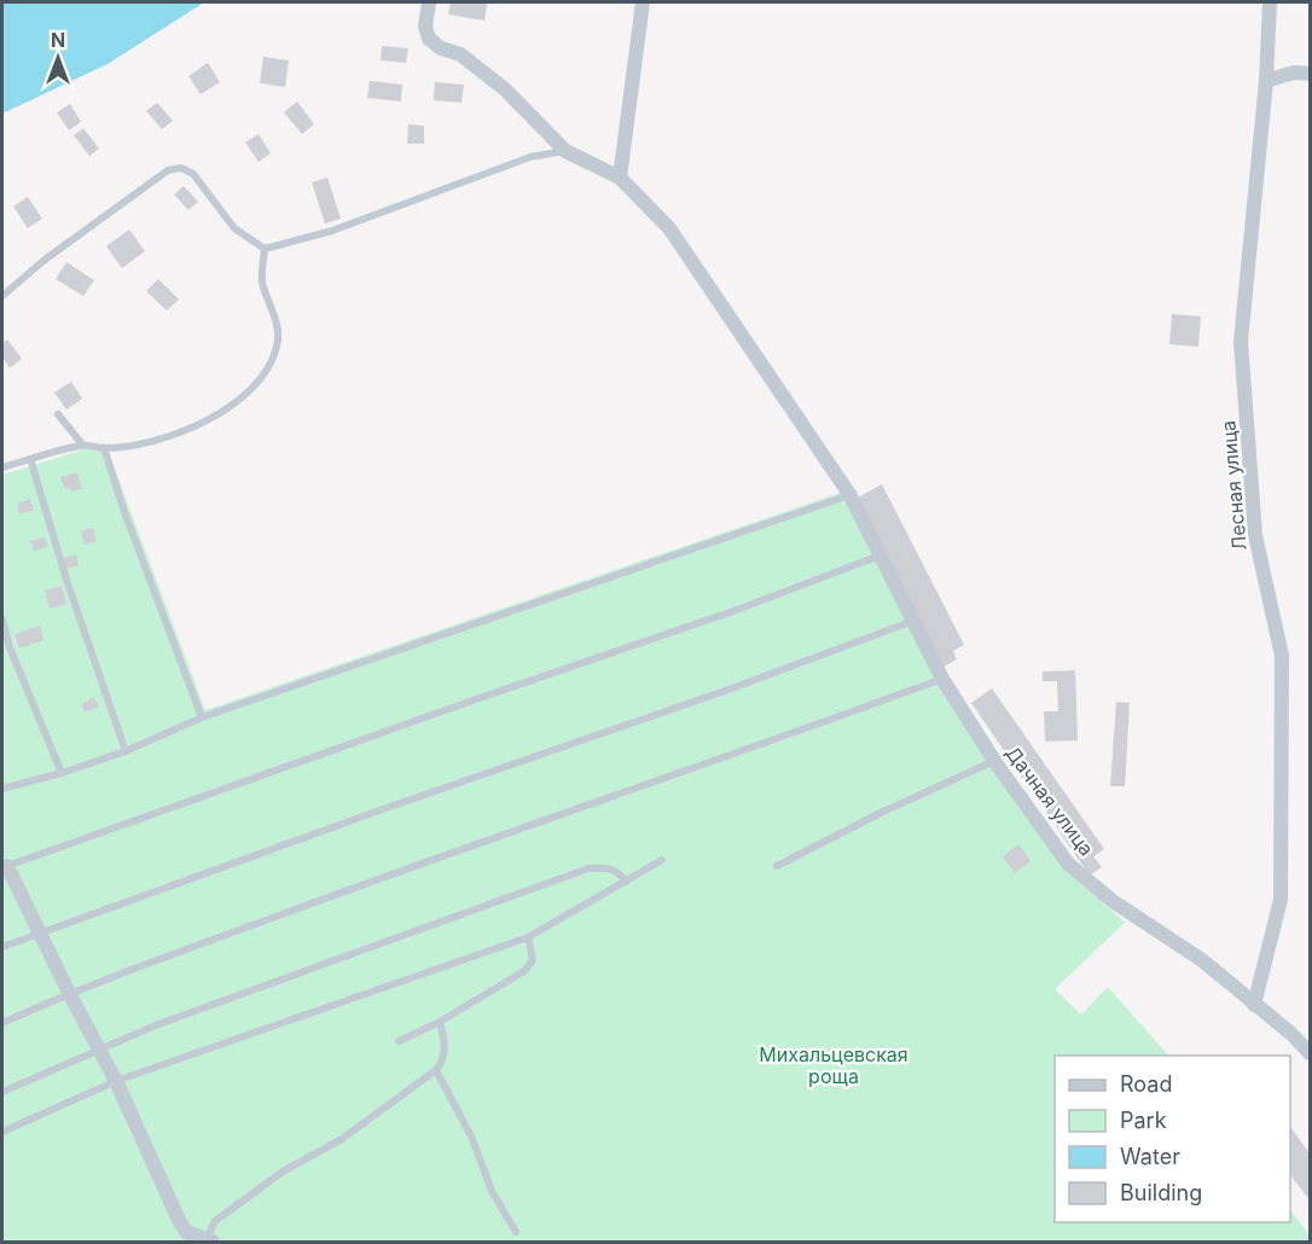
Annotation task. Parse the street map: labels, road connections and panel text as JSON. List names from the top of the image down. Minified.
{"streets":{"street":["Лесная улица","Дачная улица"]},"crossings":[["Лесная улица","Дачная улица"]],"parks":["Михальцевская роща"],"legend":["Road","Park","Water","Building"],"north":"top"}
